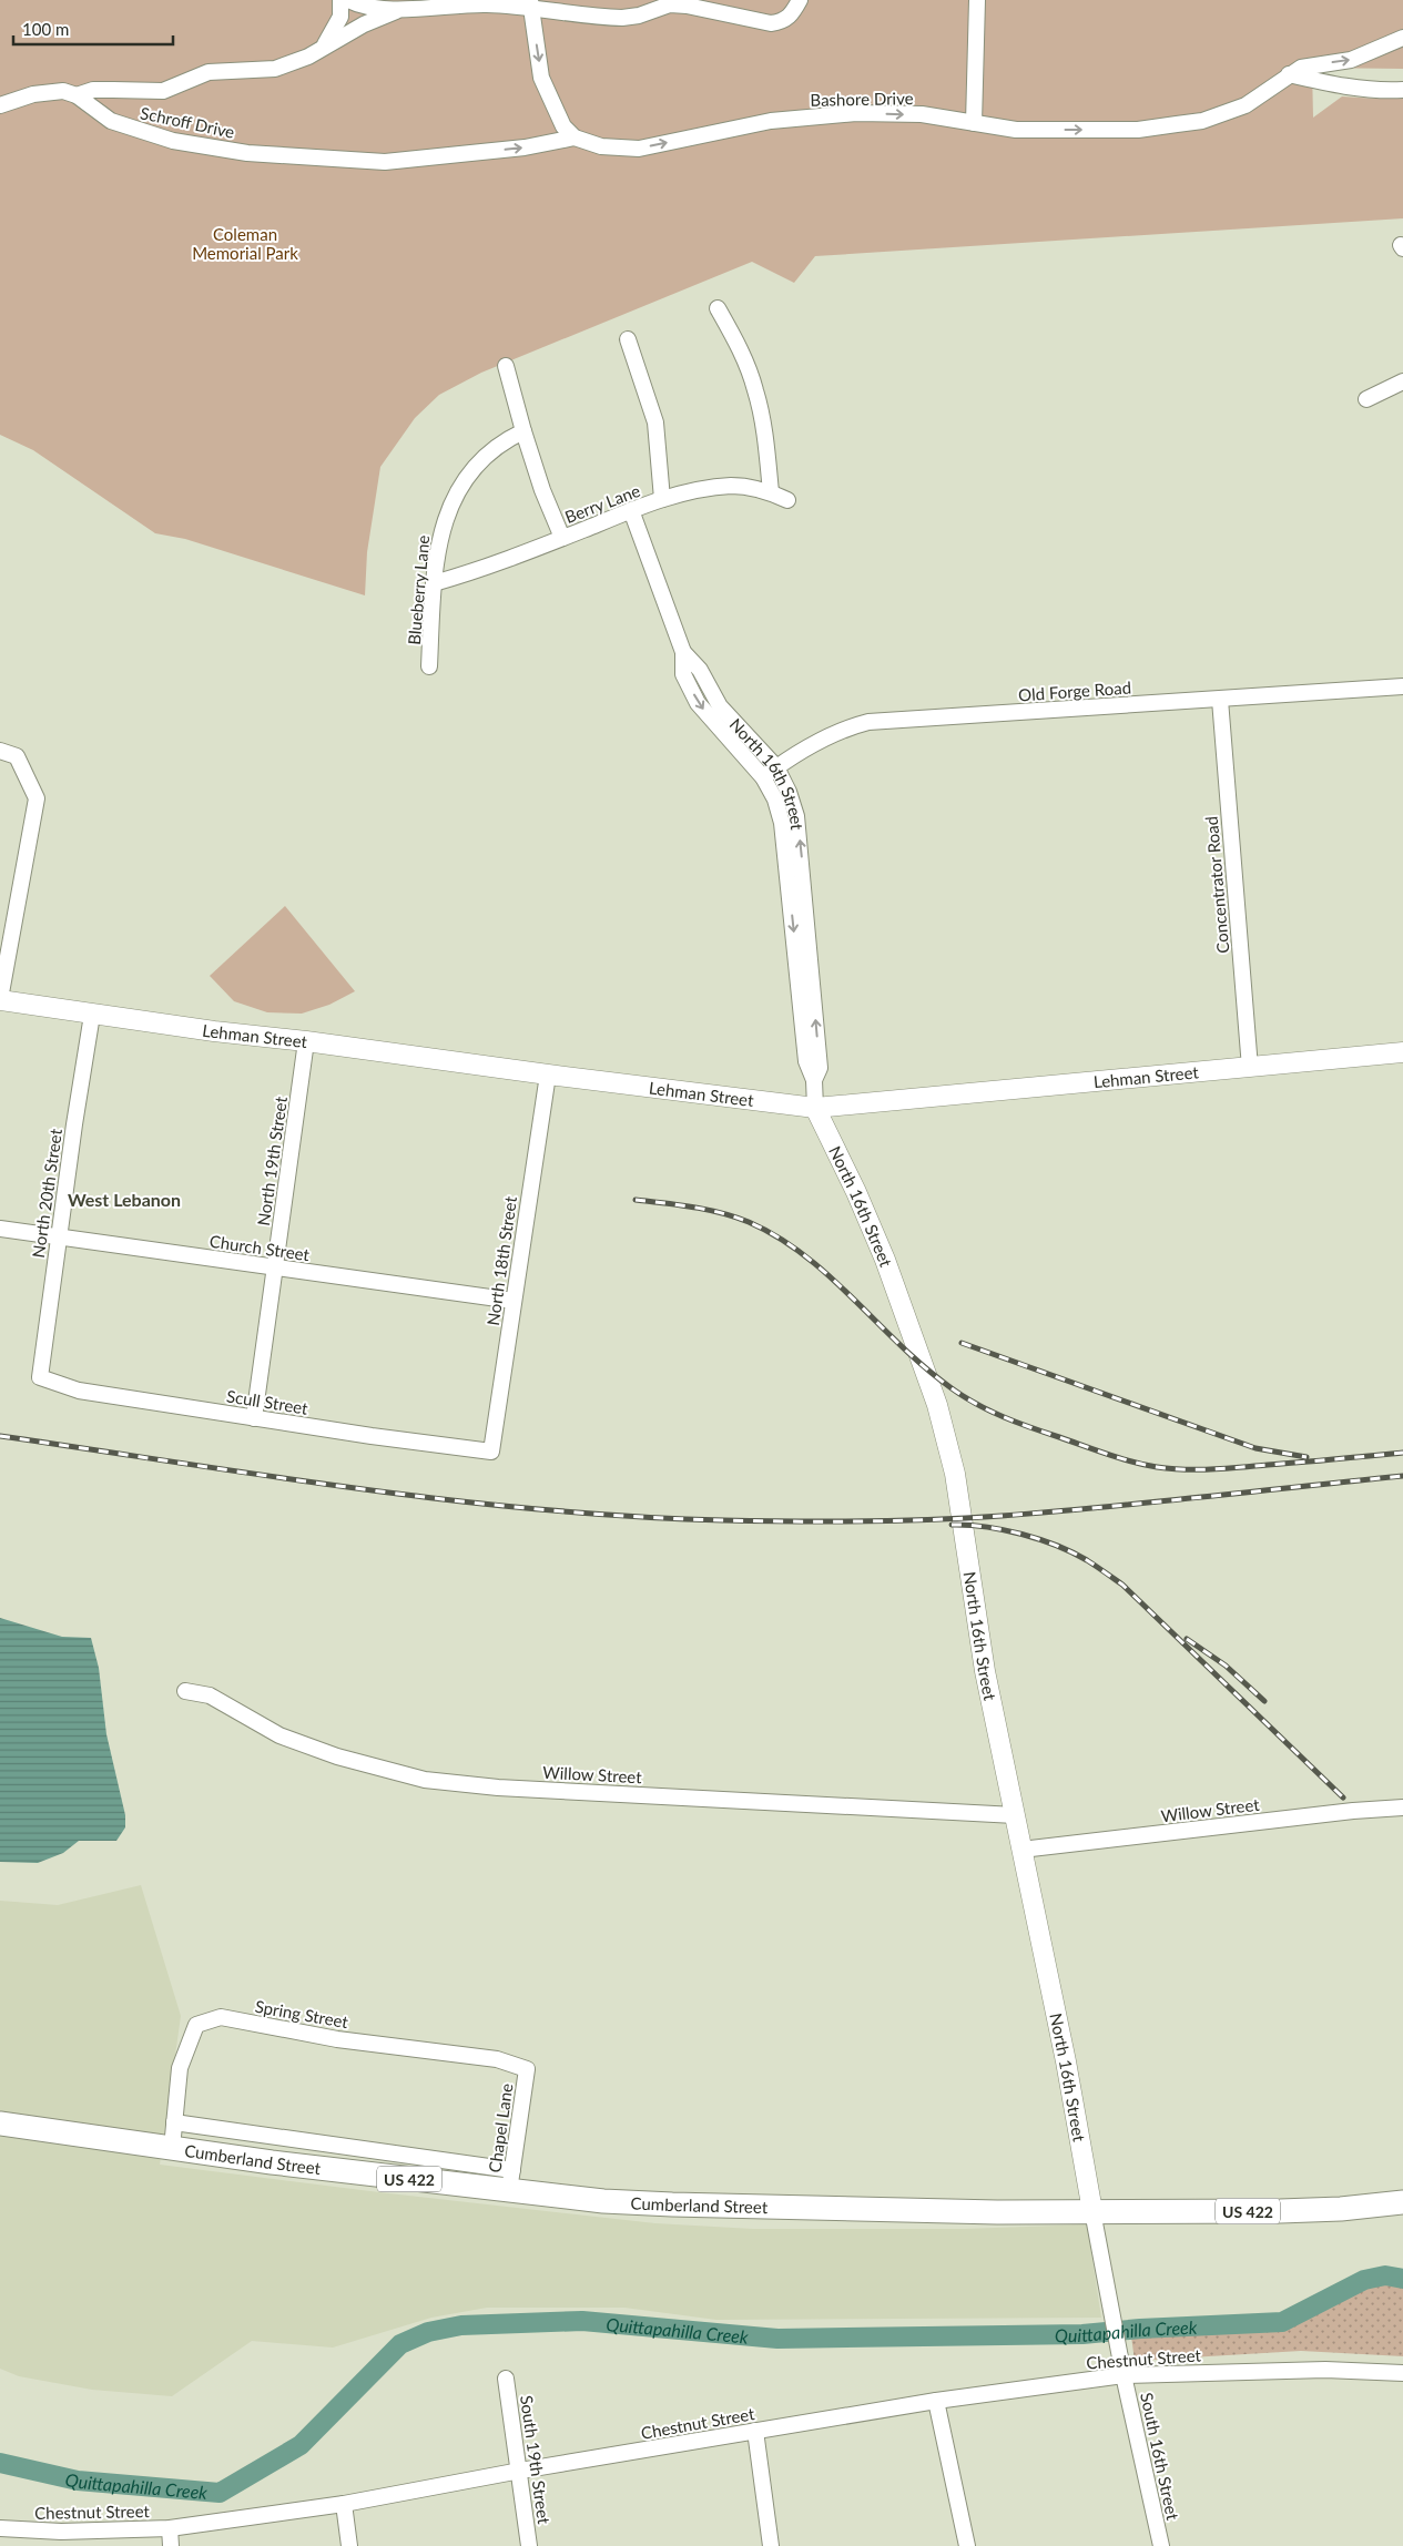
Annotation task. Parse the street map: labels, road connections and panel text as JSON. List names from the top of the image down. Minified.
{"streets":{"highway":["Cumberland Street","US 422"],"main road":["North 16th Street","Lehman Street"],"street":["Bashore Drive","Schroff Drive","Berry Lane","Blueberry Lane","Old Forge Road","Concentrator Road","North 19th Street","North 20th Street","Church Street","North 18th Street","Scull Street","Willow Street","Spring Street","Chapel Lane","Chestnut Street","South 16th Street","South 19th Street"]},"crossings":[["Bashore Drive","Schroff Drive"],["Berry Lane","Blueberry Lane"],["Berry Lane","North 16th Street"],["Old Forge Road","North 16th Street"],["Old Forge Road","Concentrator Road"],["North 16th Street","Lehman Street"],["North 16th Street","Willow Street"],["North 16th Street","Cumberland Street"],["North 16th Street","South 16th Street"],["Concentrator Road","Lehman Street"],["Lehman Street","North 19th Street"],["Lehman Street","North 20th Street"],["Lehman Street","North 18th Street"],["North 19th Street","Church Street"],["North 19th Street","Scull Street"],["North 20th Street","Church Street"],["North 20th Street","Scull Street"],["Church Street","North 18th Street"],["North 18th Street","Scull Street"],["Spring Street","Chapel Lane"],["Spring Street","Cumberland Street"],["Chapel Lane","Cumberland Street"],["Cumberland Street","South 16th Street"],["Chestnut Street","South 16th Street"],["Chestnut Street","South 19th Street"]],"districts":["West Lebanon"],"water":["Quittapahilla Creek"],"parks":["Coleman Memorial Park"],"scale_bar":"100 m"}
